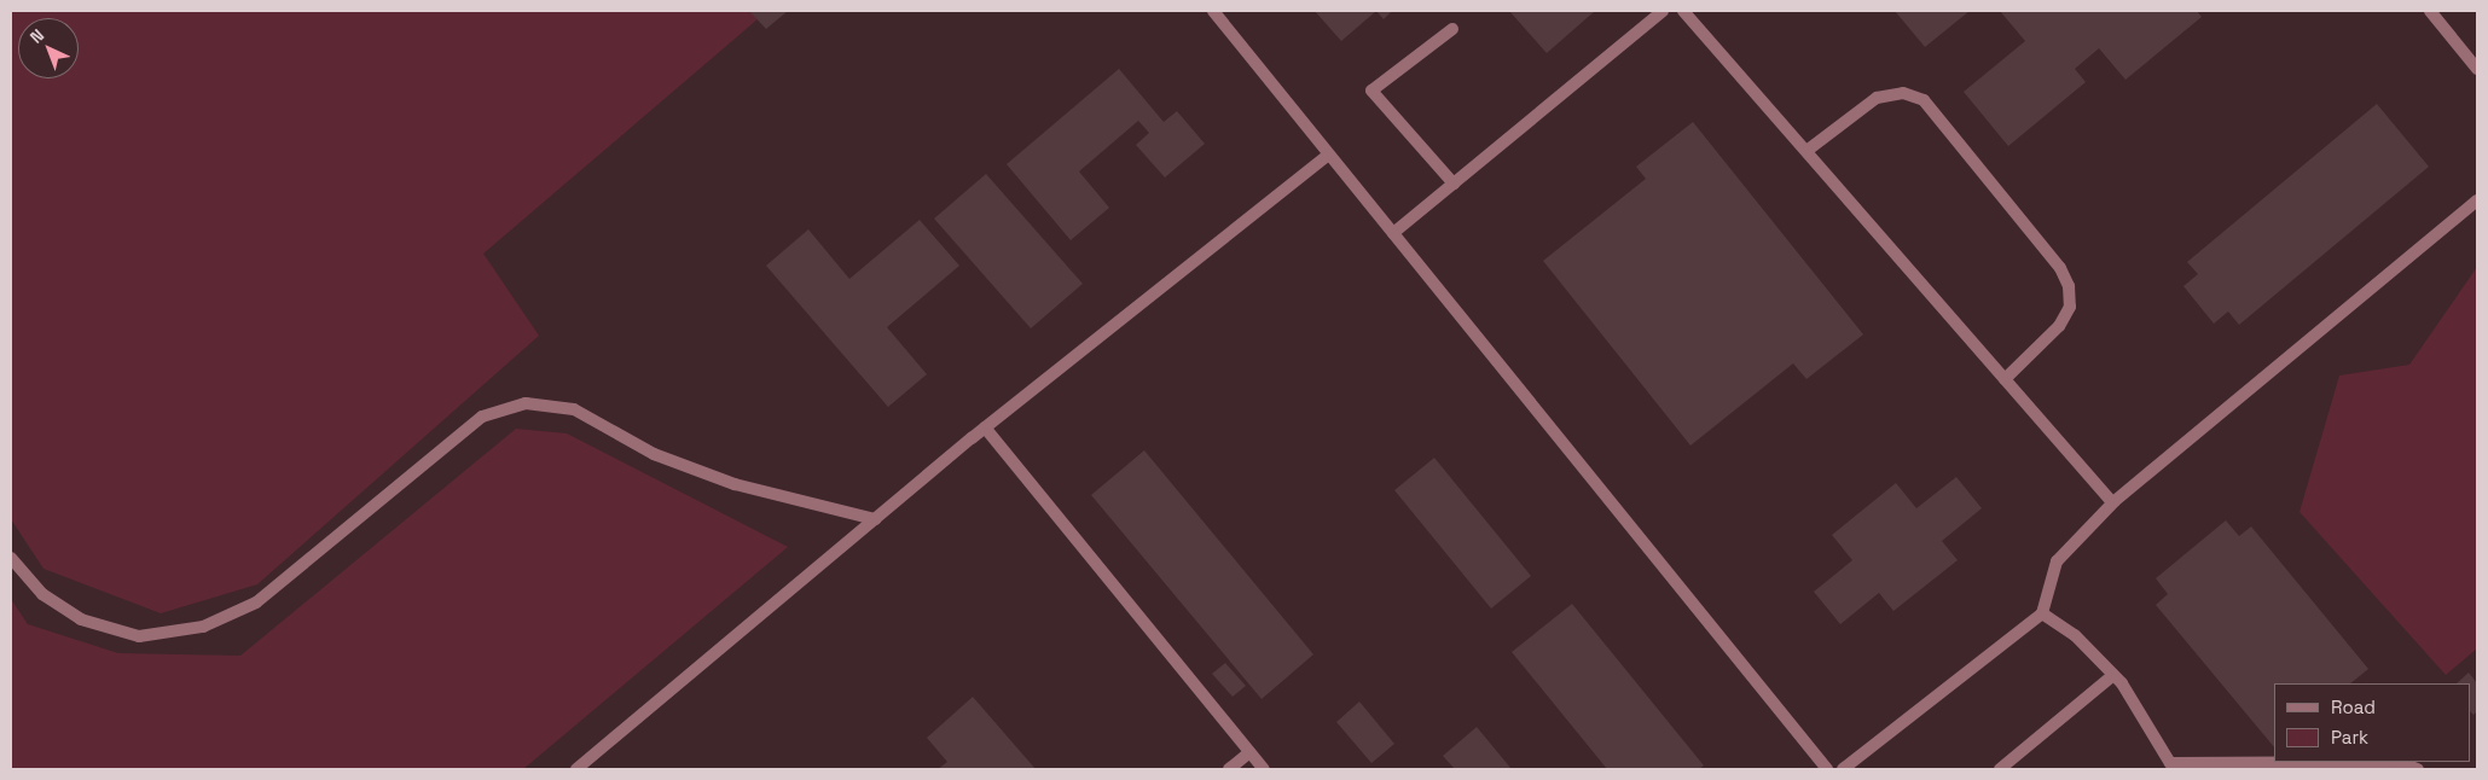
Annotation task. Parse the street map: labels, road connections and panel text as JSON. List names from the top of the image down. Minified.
{"legend":["Road","Park"],"north":"top left"}
